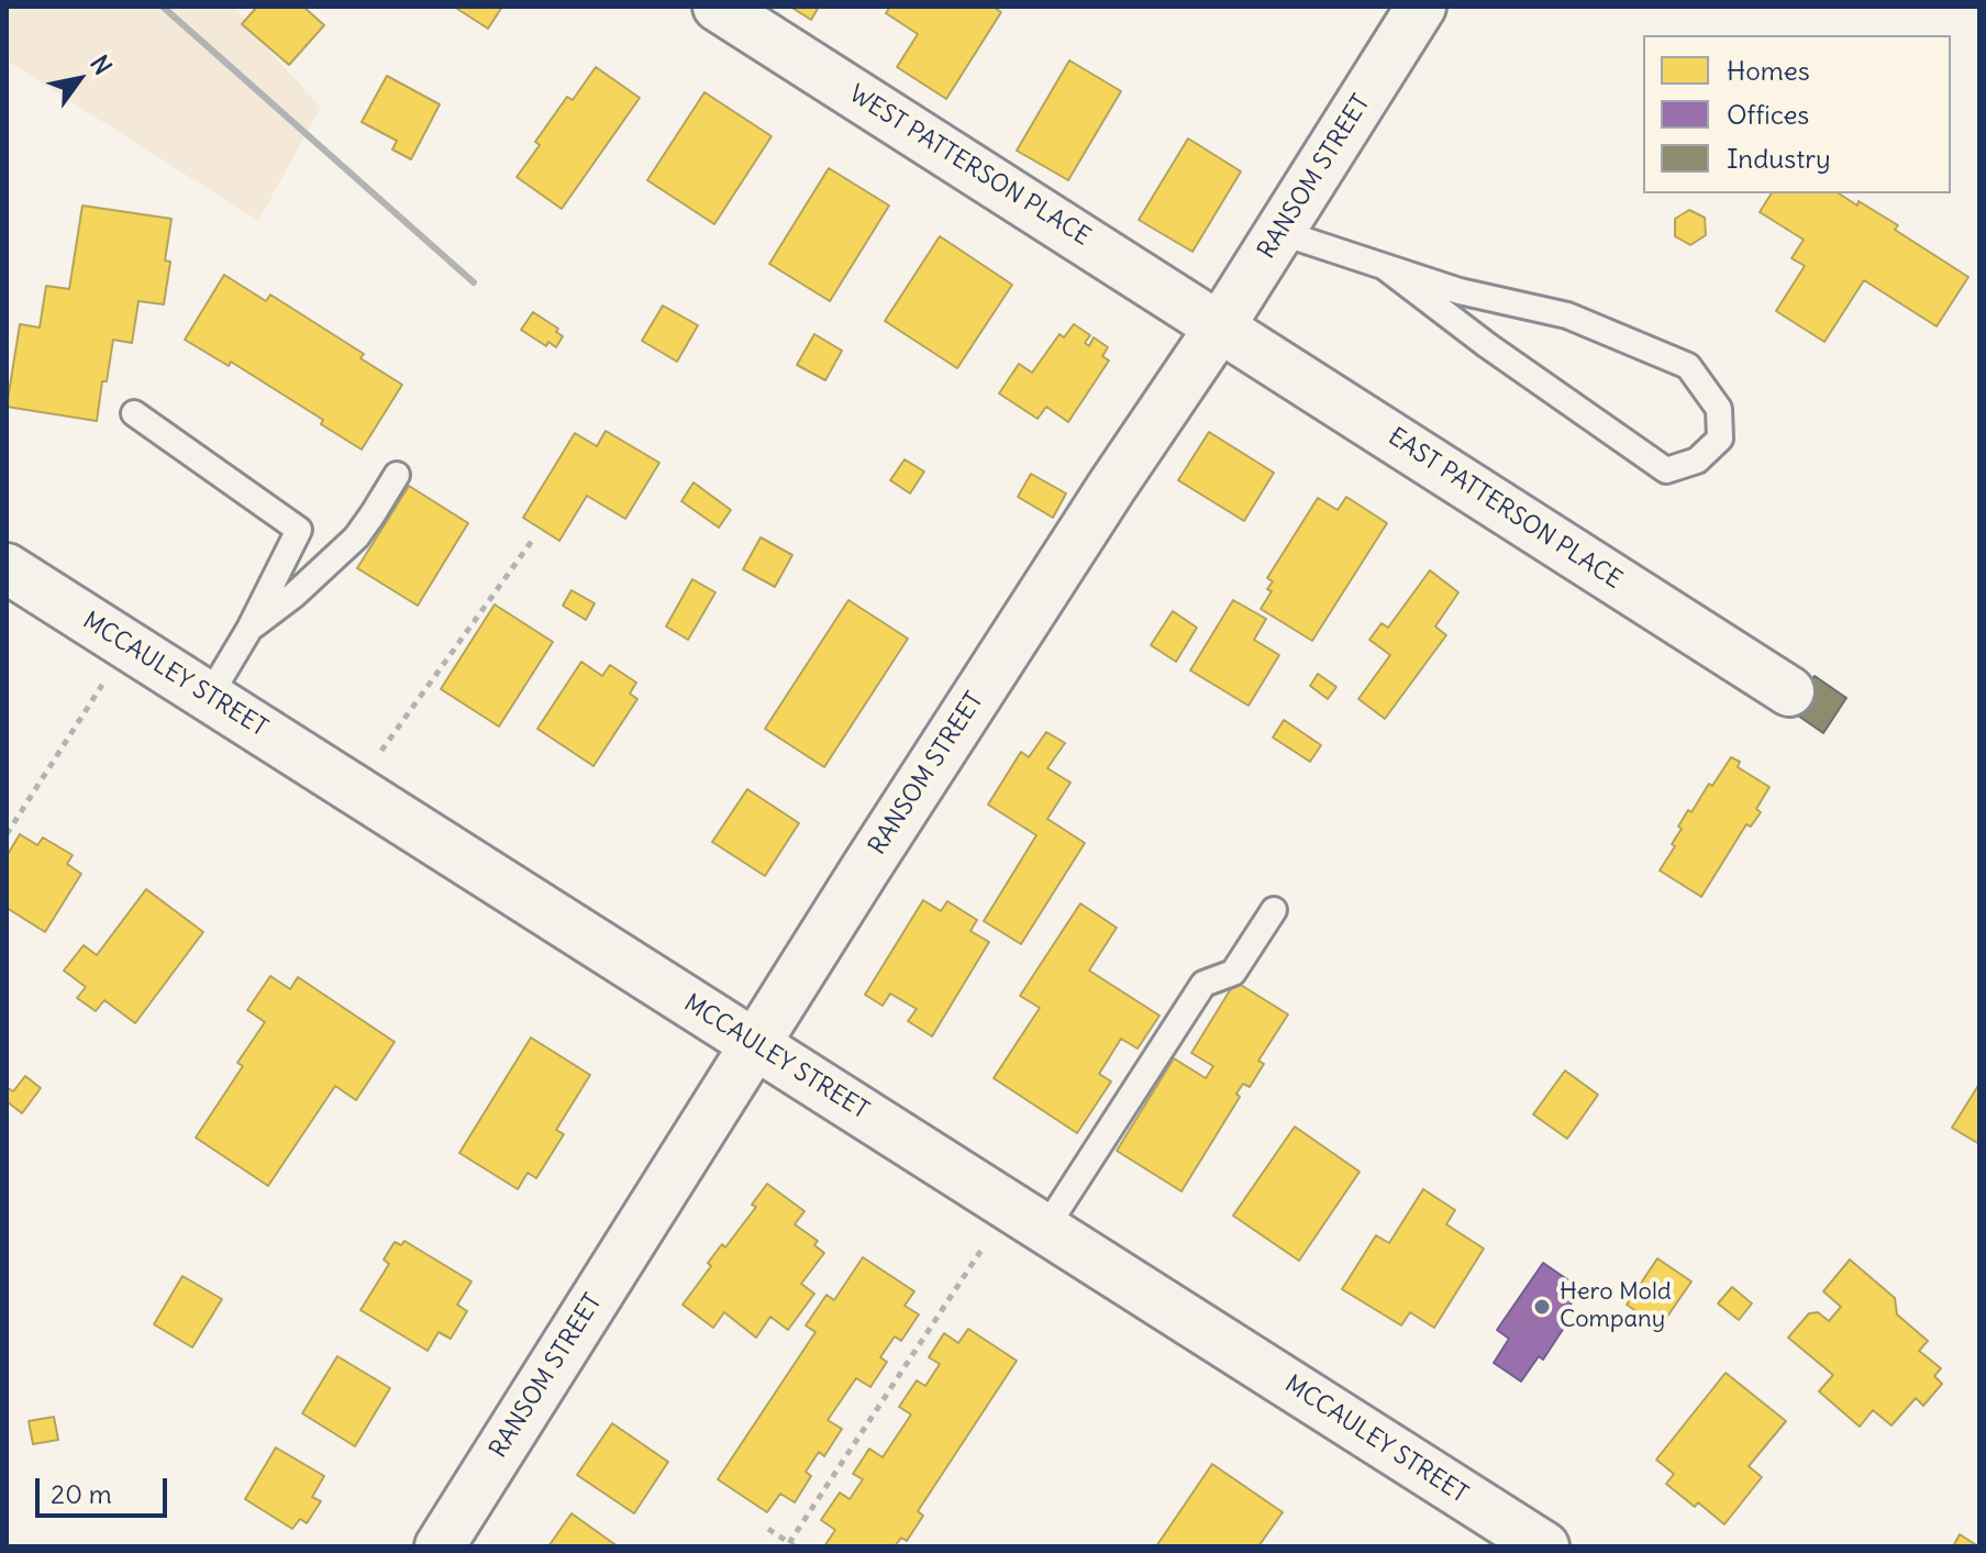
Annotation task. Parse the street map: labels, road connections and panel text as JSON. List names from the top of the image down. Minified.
{"streets":{"street":["WEST PATTERSON PLACE","RANSOM STREET","EAST PATTERSON PLACE","MCCAULEY STREET"]},"crossings":[["WEST PATTERSON PLACE","RANSOM STREET"],["WEST PATTERSON PLACE","EAST PATTERSON PLACE"],["RANSOM STREET","EAST PATTERSON PLACE"],["RANSOM STREET","MCCAULEY STREET"]],"places":["Hero Mold Company"],"legend":["Homes","Offices","Industry"],"scale_bar":"20 m","north":"top right"}
